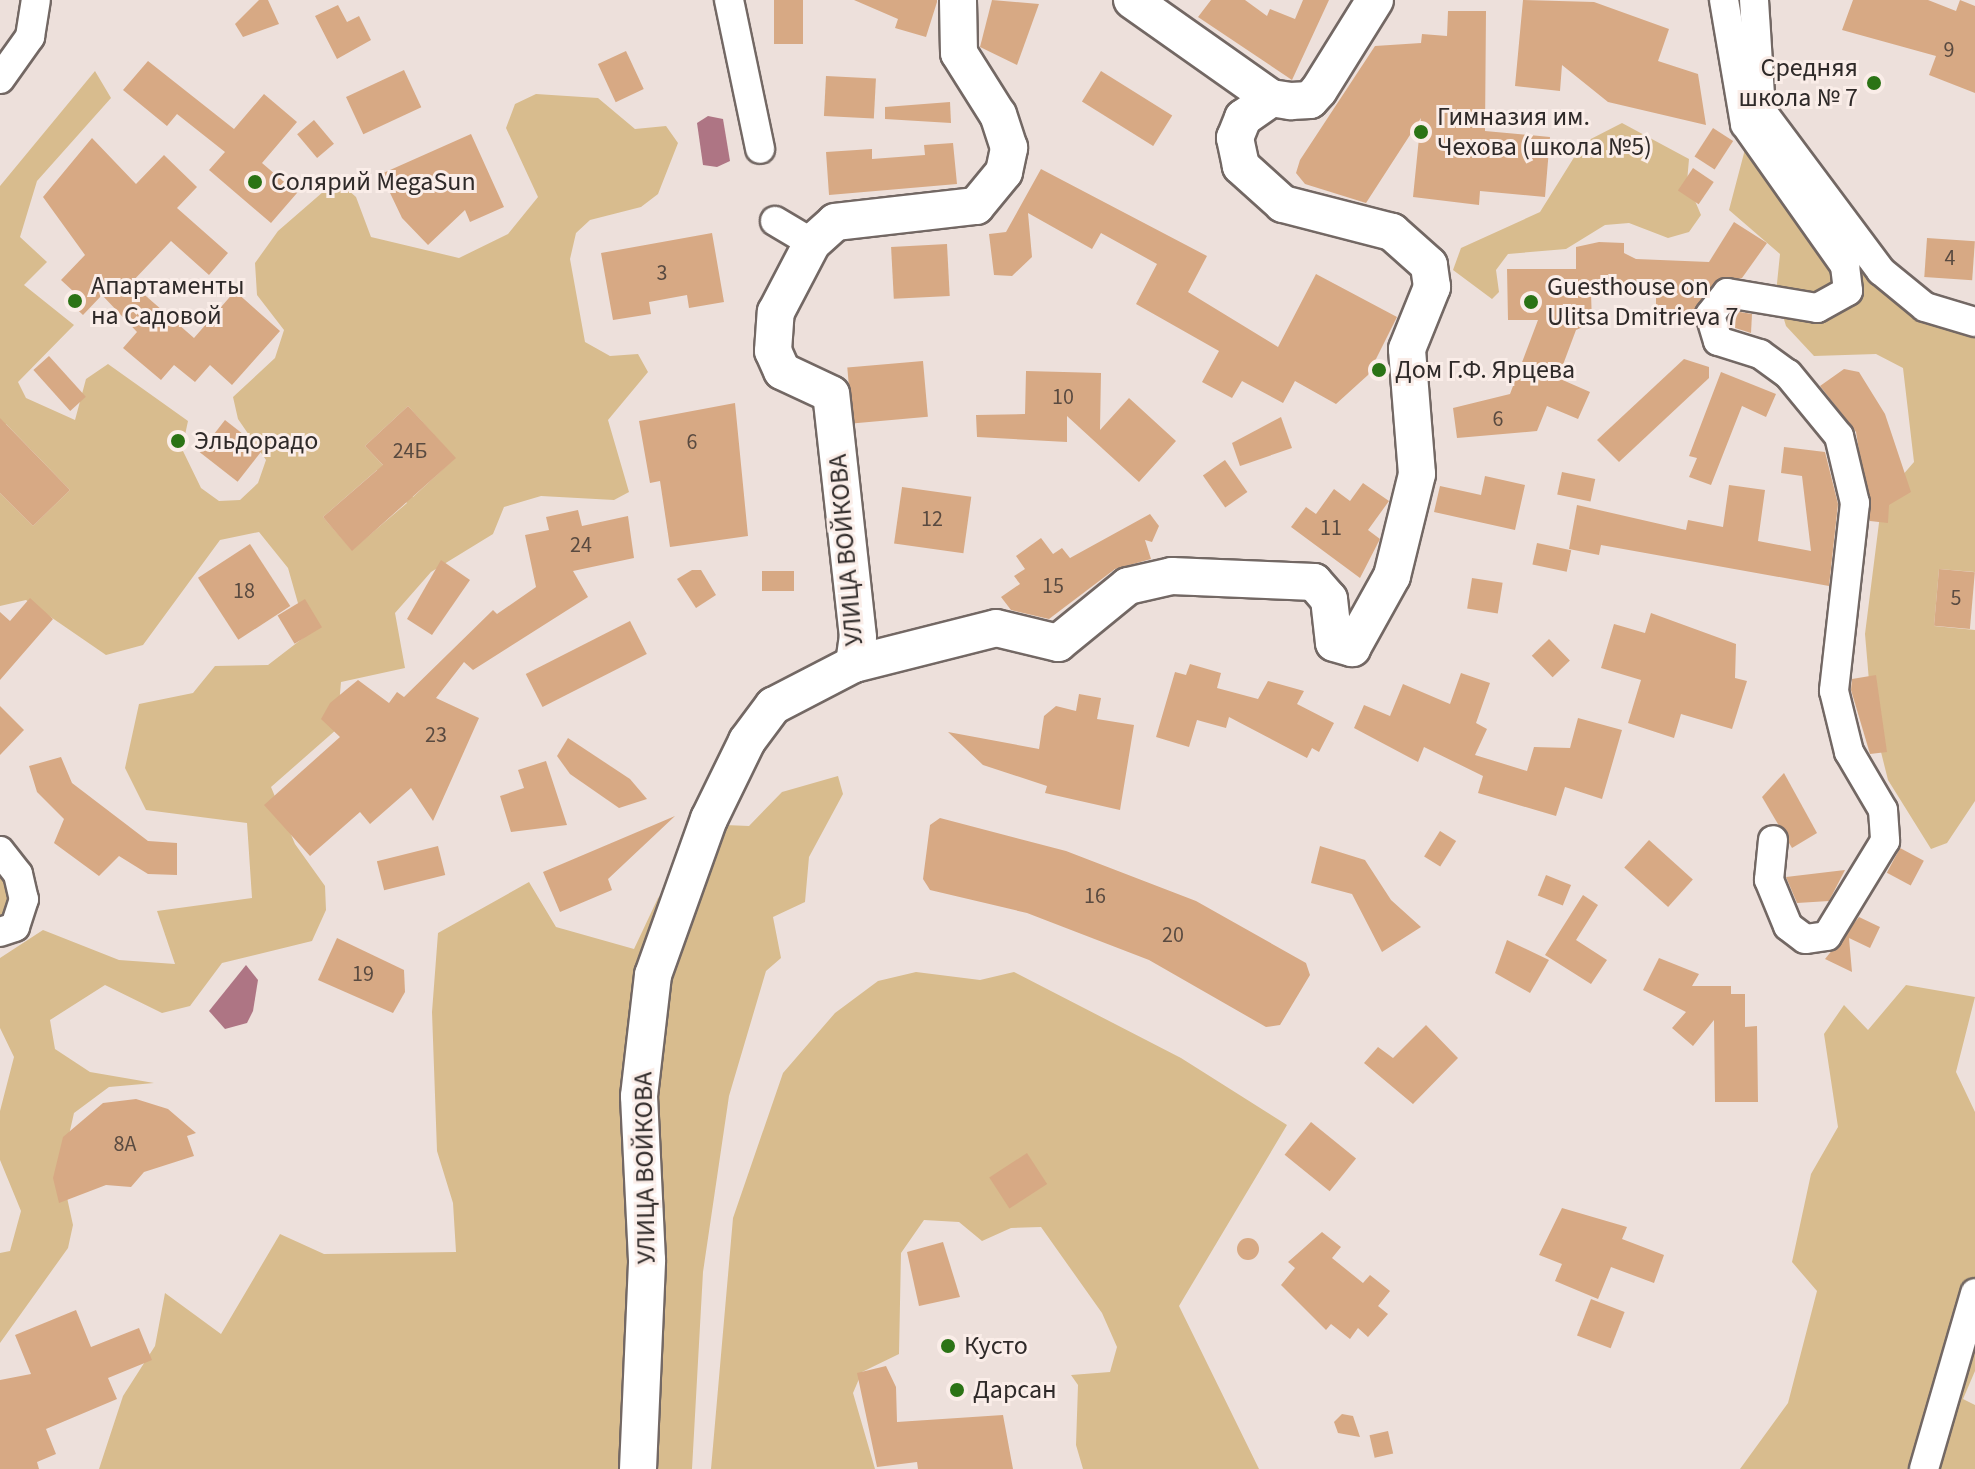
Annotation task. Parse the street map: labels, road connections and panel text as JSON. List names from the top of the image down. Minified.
{"streets":{"street":["УЛИЦА ВОЙКОВА"]},"places":["Средняя школа № 7","Гимназия им. Чехова (школа №5)","Солярий MegaSun","Апартаменты на Садовой","Guesthouse on Ulitsa Dmitrieva 7","Дом Г.Ф. Ярцева","Эльдорадо","Кусто","Дарсан"],"house_numbers":["9","4","3","10","6","6","24Б","12","11","24","15","18","5","23","16","20","19","8А"]}
